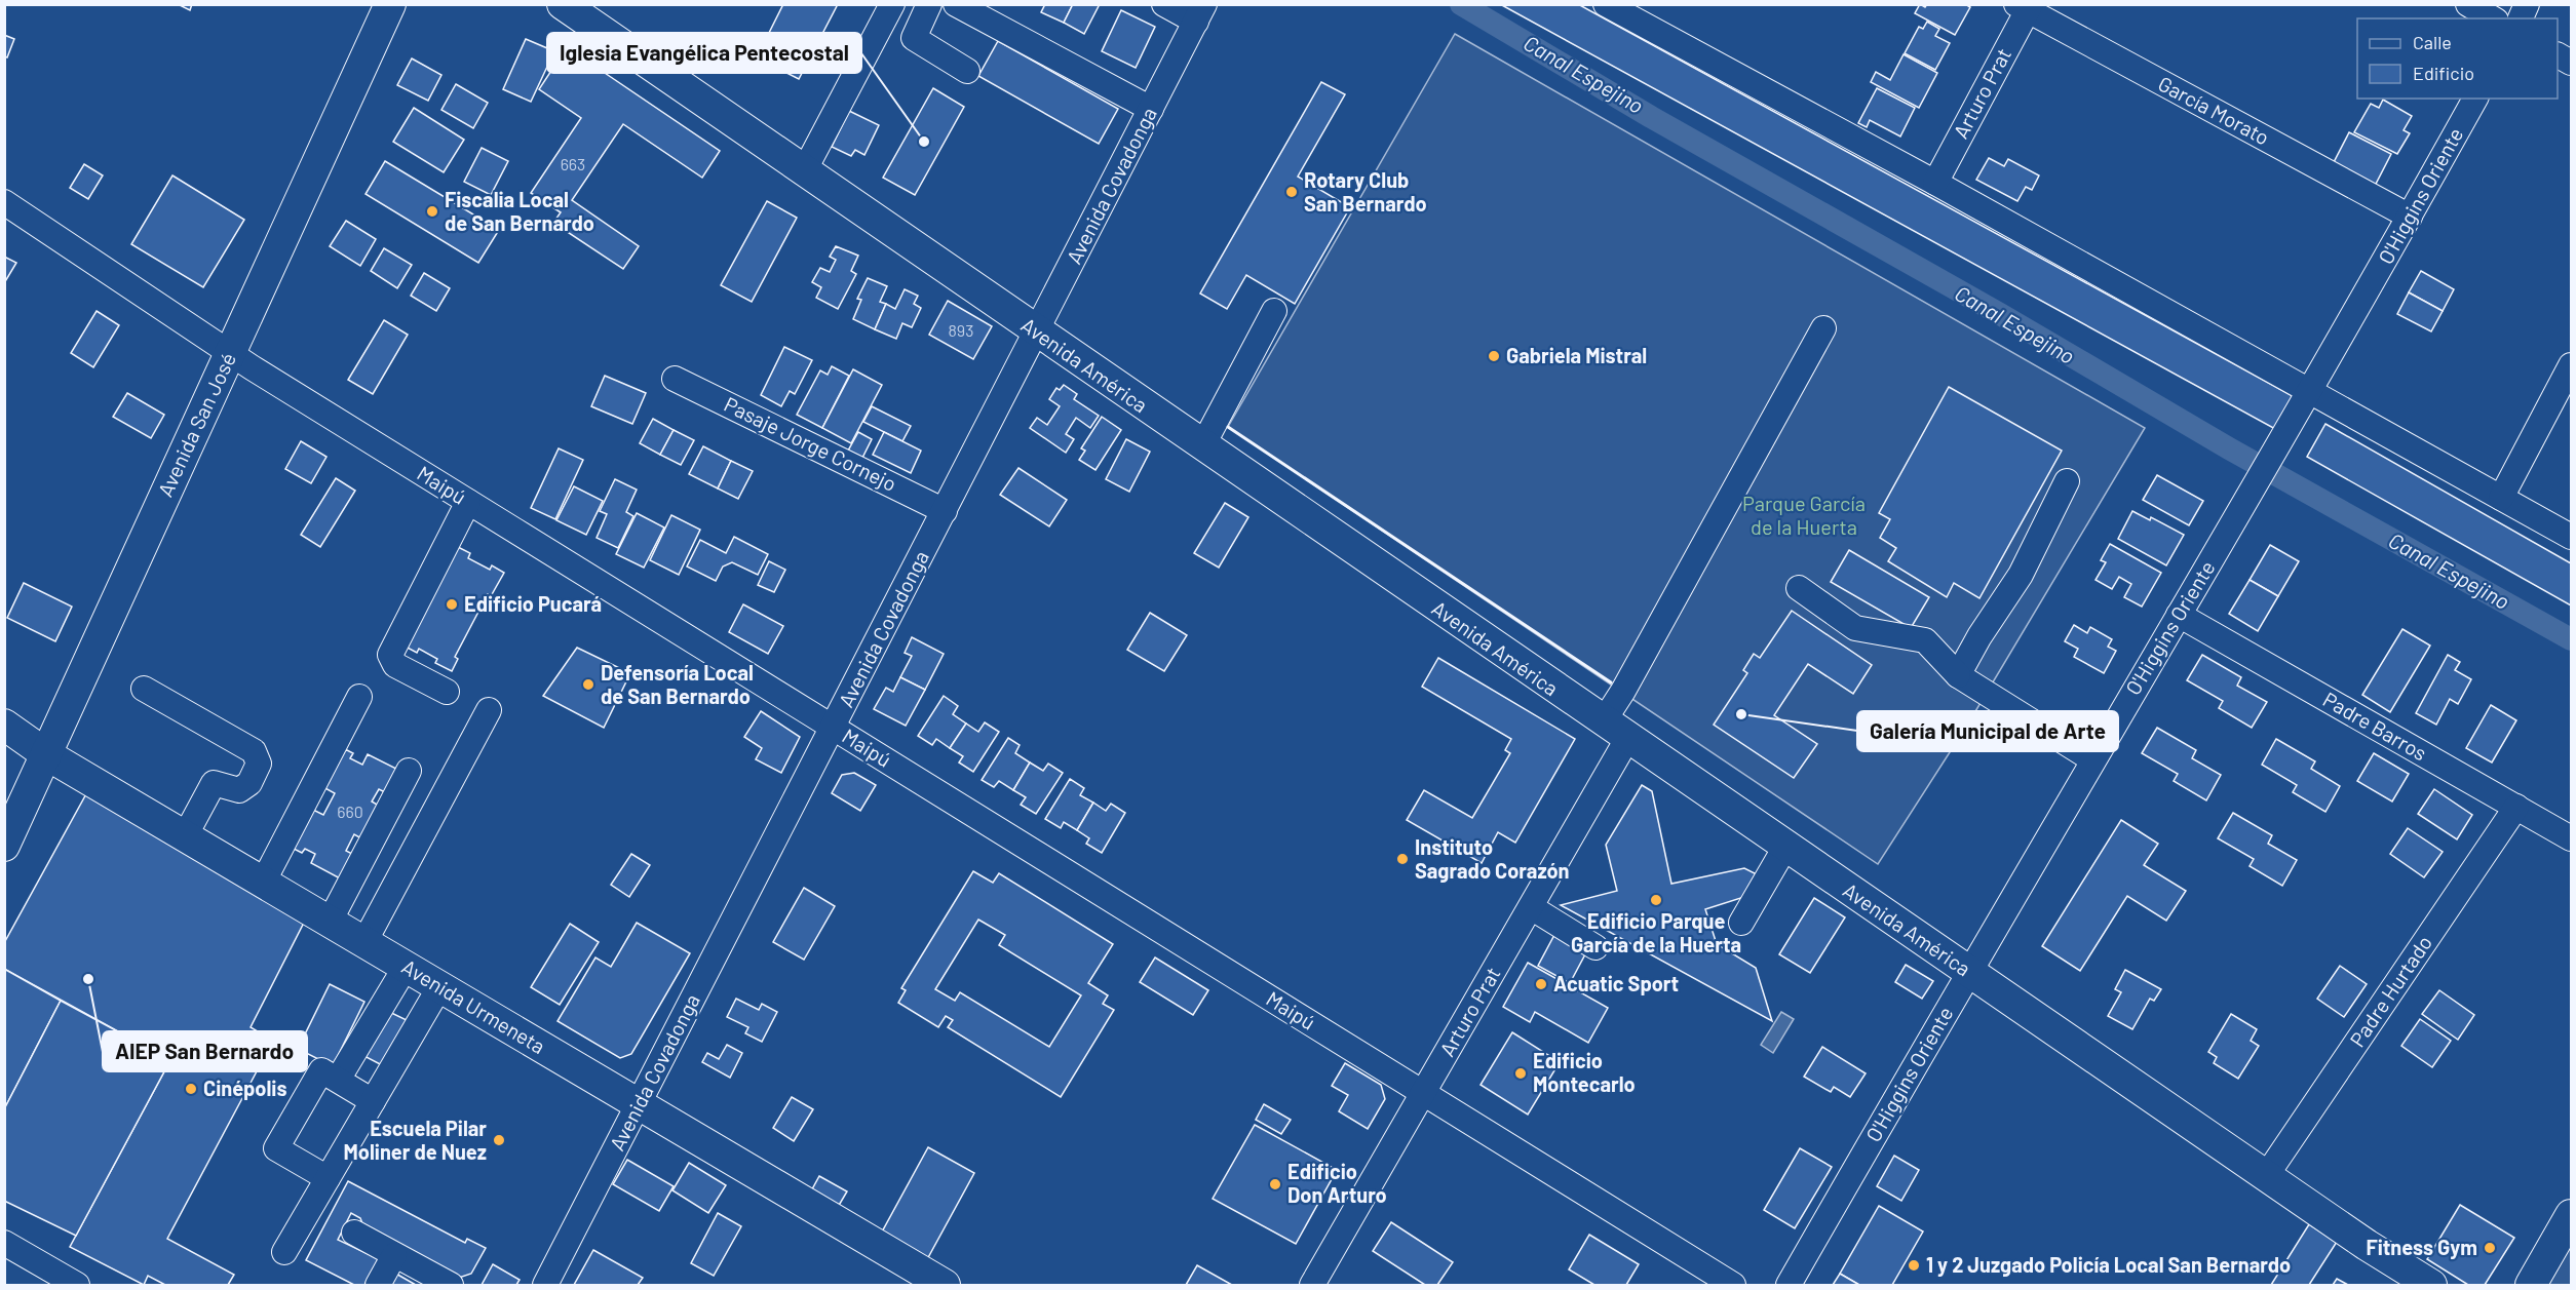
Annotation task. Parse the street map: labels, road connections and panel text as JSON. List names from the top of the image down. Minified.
{"streets":{"main road":["Avenida América","Avenida San José","Avenida Urmeneta"],"street":["Arturo Prat","García Morato","Avenida Covadonga","O'Higgins Oriente","Pasaje Jorge Cornejo","Maipú","Padre Barros","Padre Hurtado"]},"crossings":[["Arturo Prat","García Morato"],["Arturo Prat","Avenida América"],["Arturo Prat","Maipú"],["García Morato","O'Higgins Oriente"],["Avenida Covadonga","Avenida América"],["Avenida Covadonga","Pasaje Jorge Cornejo"],["Avenida Covadonga","Maipú"],["Avenida Covadonga","Avenida Urmeneta"],["O'Higgins Oriente","Avenida América"],["O'Higgins Oriente","Padre Barros"],["Avenida América","Padre Hurtado"],["Avenida San José","Maipú"],["Avenida San José","Avenida Urmeneta"],["Padre Barros","Padre Hurtado"]],"water":["Canal Espejino"],"parks":["Parque García de la Huerta"],"places":["Iglesia Evangélica Pentecostal","Rotary Club San Bernardo","Fiscalia Local de San Bernardo","Gabriela Mistral","Edificio Pucará","Defensoría Local de San Bernardo","Galería Municipal de Arte","Instituto Sagrado Corazón","Edificio Parque García de la Huerta","AIEP San Bernardo","Acuatic Sport","Edificio Montecarlo","Cinépolis","Escuela Pilar Moliner de Nuez","Edificio Don Arturo","Fitness Gym","1 y 2 Juzgado Policía Local San Bernardo"],"house_numbers":["663","893","660"],"legend":["Calle","Edificio"]}
